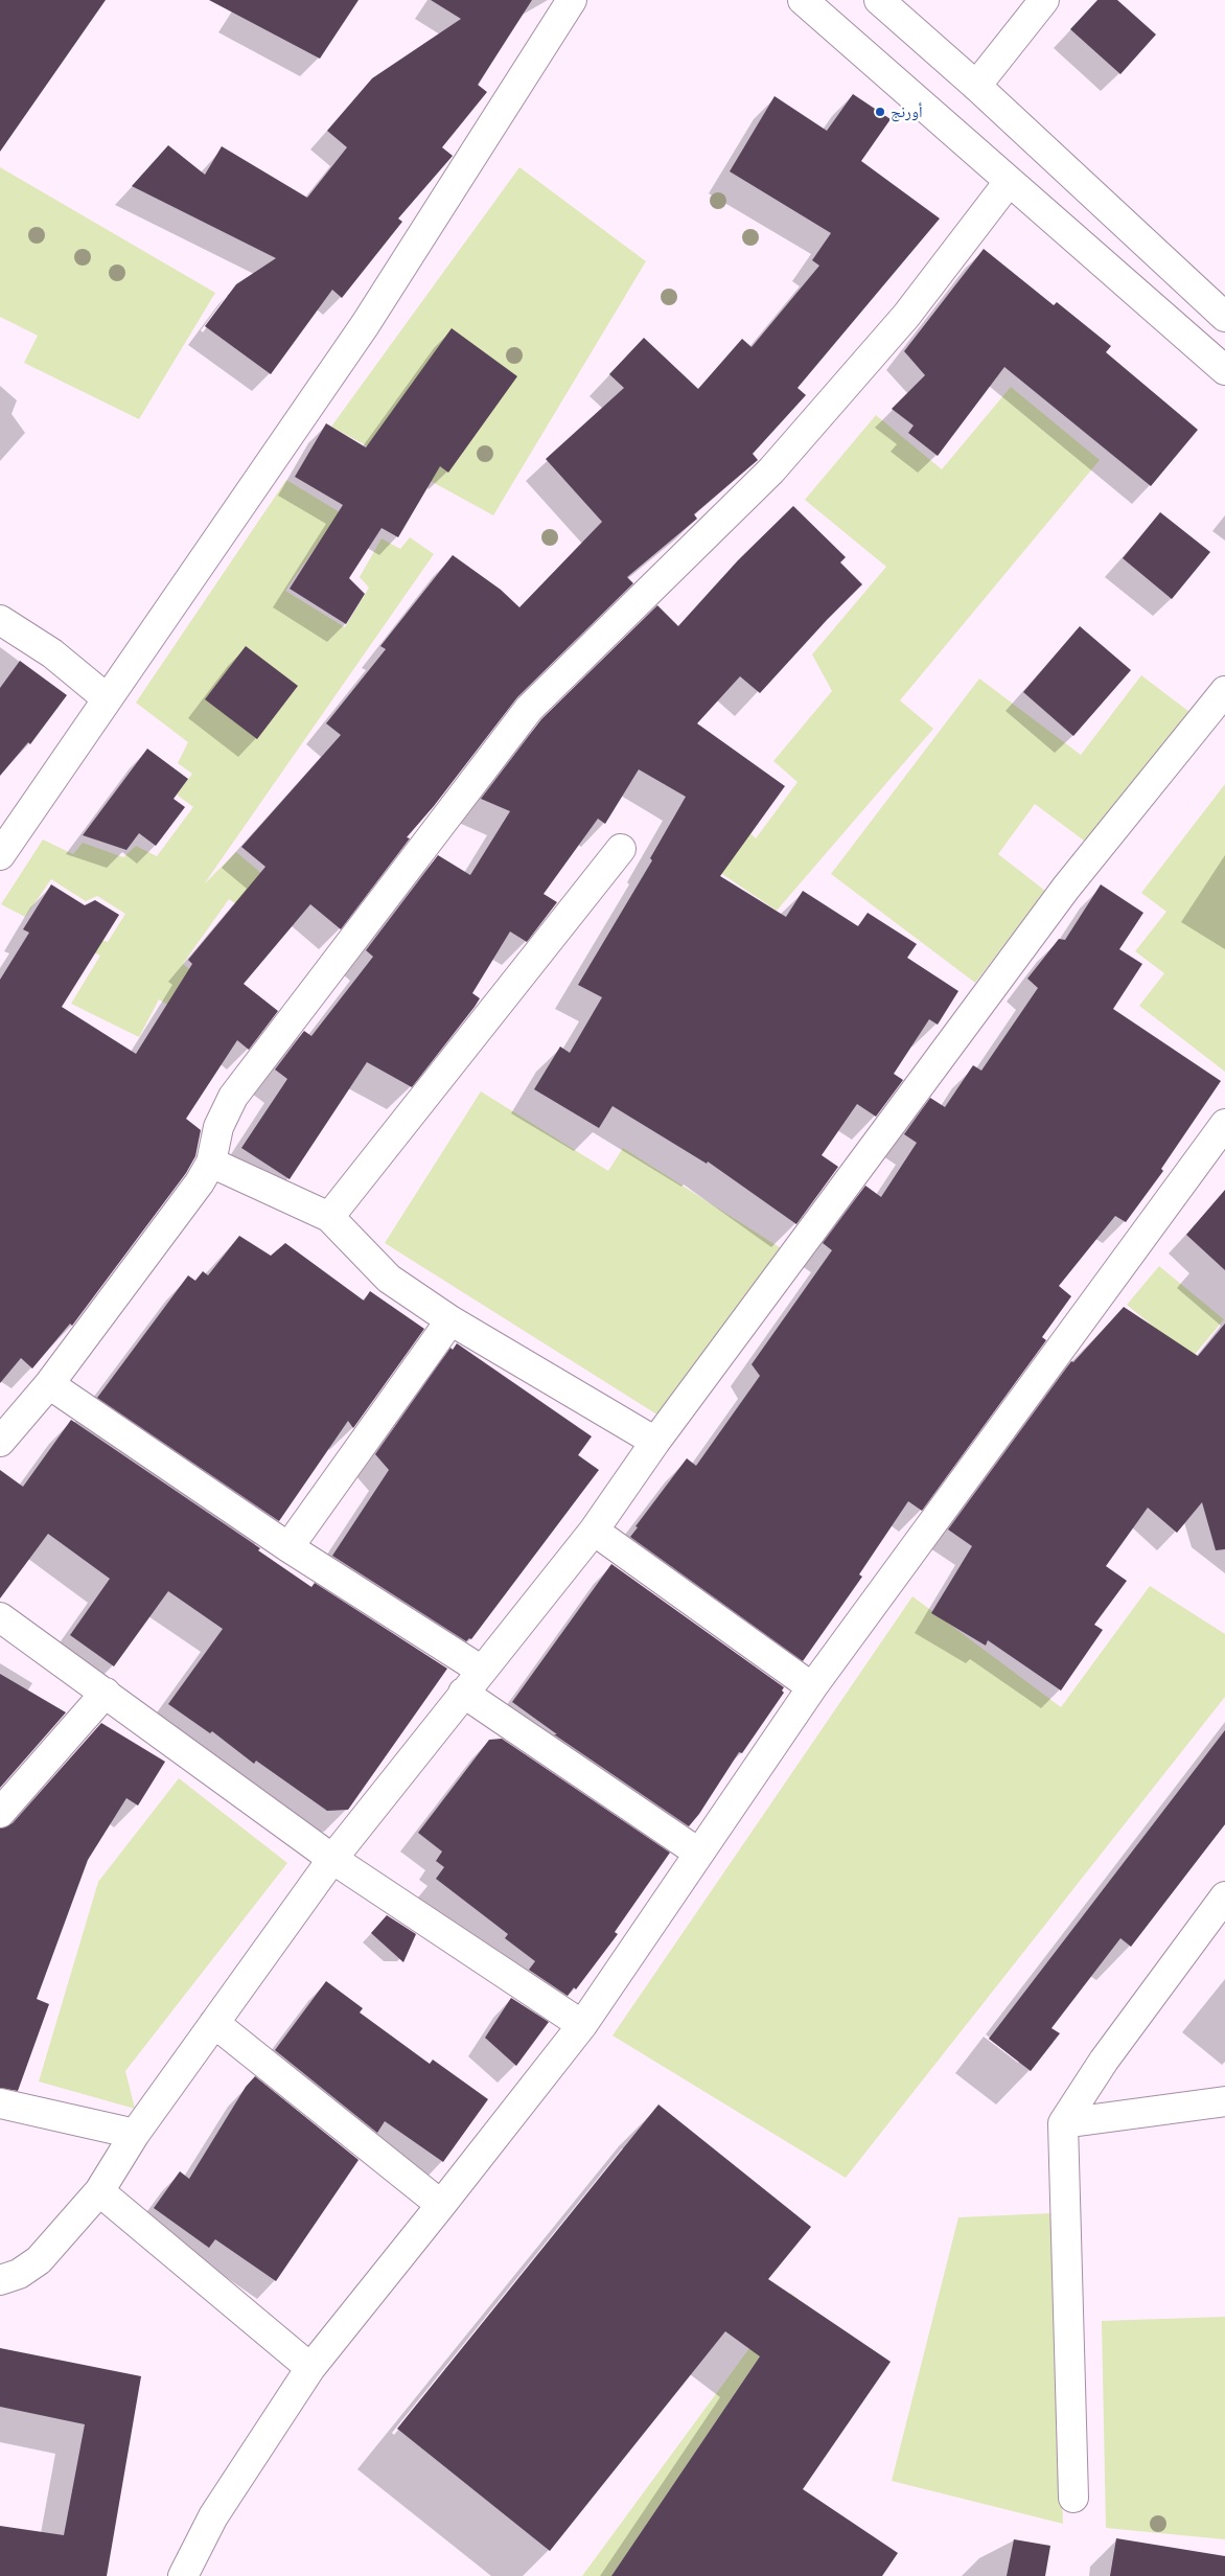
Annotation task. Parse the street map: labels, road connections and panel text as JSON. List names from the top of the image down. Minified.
{"places":["أورنج"]}
